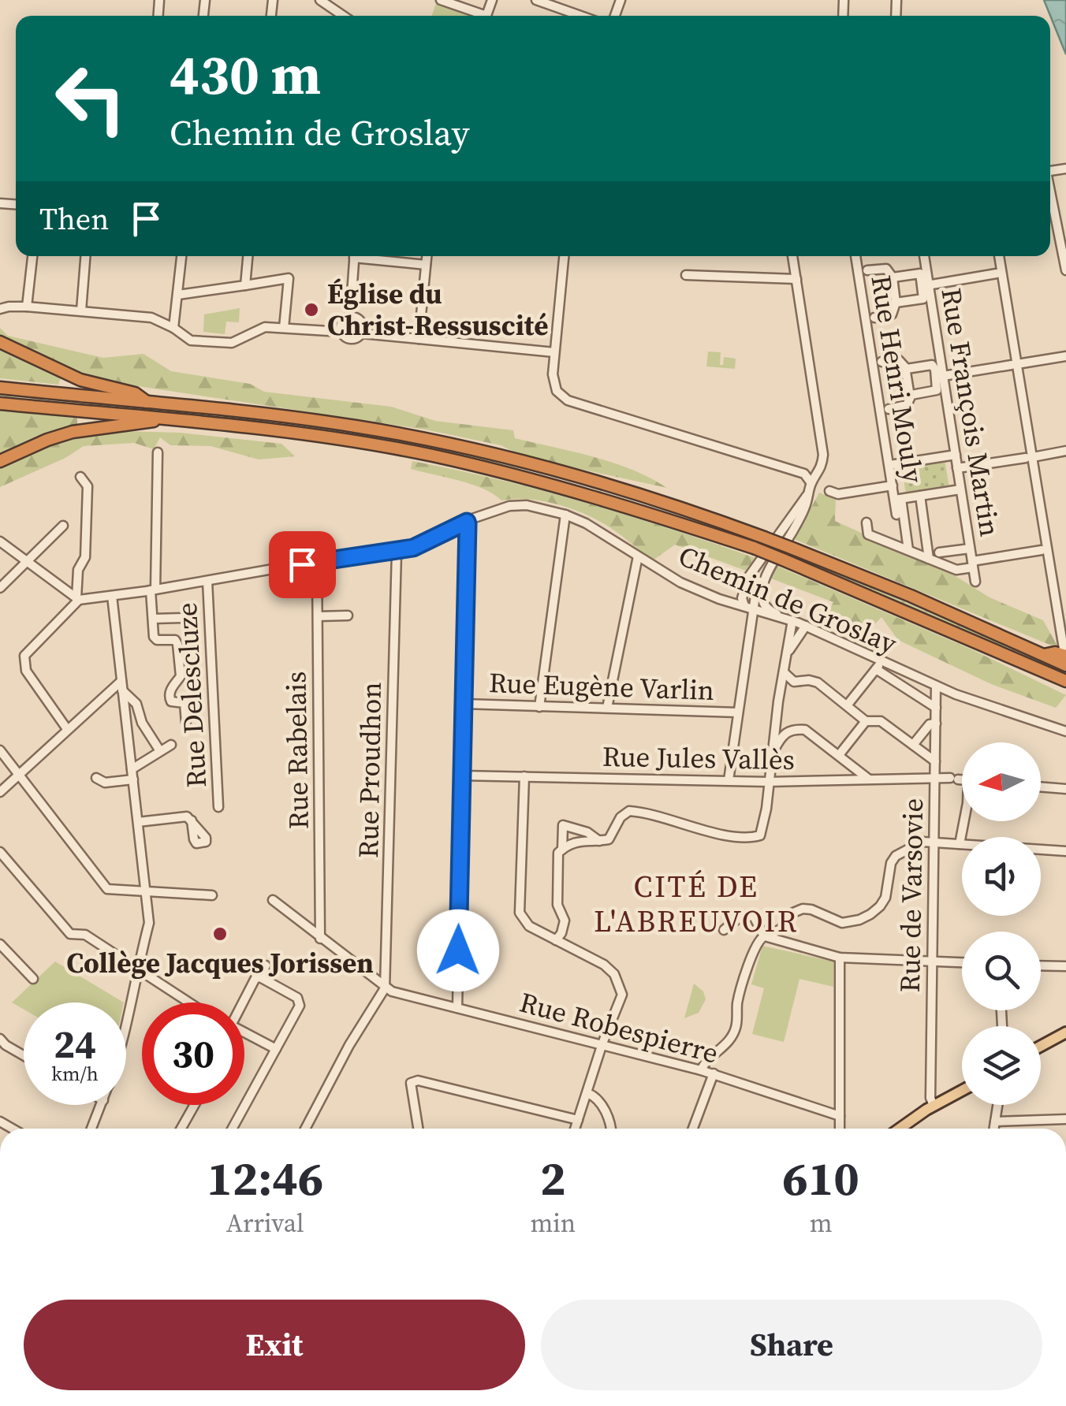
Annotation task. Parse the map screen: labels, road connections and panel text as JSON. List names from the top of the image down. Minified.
{"streets":{"street":["Rue Henri Mouly","Rue François Martin","Chemin de Groslay","Rue Eugène Varlin","Rue Delescluze","Rue Rabelais","Rue Jules Vallès","Rue Proudhon","Rue de Varsovie","Rue Robespierre"]},"crossings":[["Chemin de Groslay","Rue Delescluze"],["Chemin de Groslay","Rue Rabelais"],["Chemin de Groslay","Rue Proudhon"],["Chemin de Groslay","Rue de Varsovie"],["Rue Jules Vallès","Rue de Varsovie"],["Rue Proudhon","Rue Robespierre"]],"districts":["CITÉ DE L'ABREUVOIR"],"places":["Église du Christ-Ressuscité","Collège Jacques Jorissen"],"north":"left","page":{"turn":["430 m","Chemin de Groslay"],"then":"Then","speed":"24 km/h","limit":"30","eta":["12:46","Arrival","2","min","610","m"],"buttons":["Exit","Share"]}}
